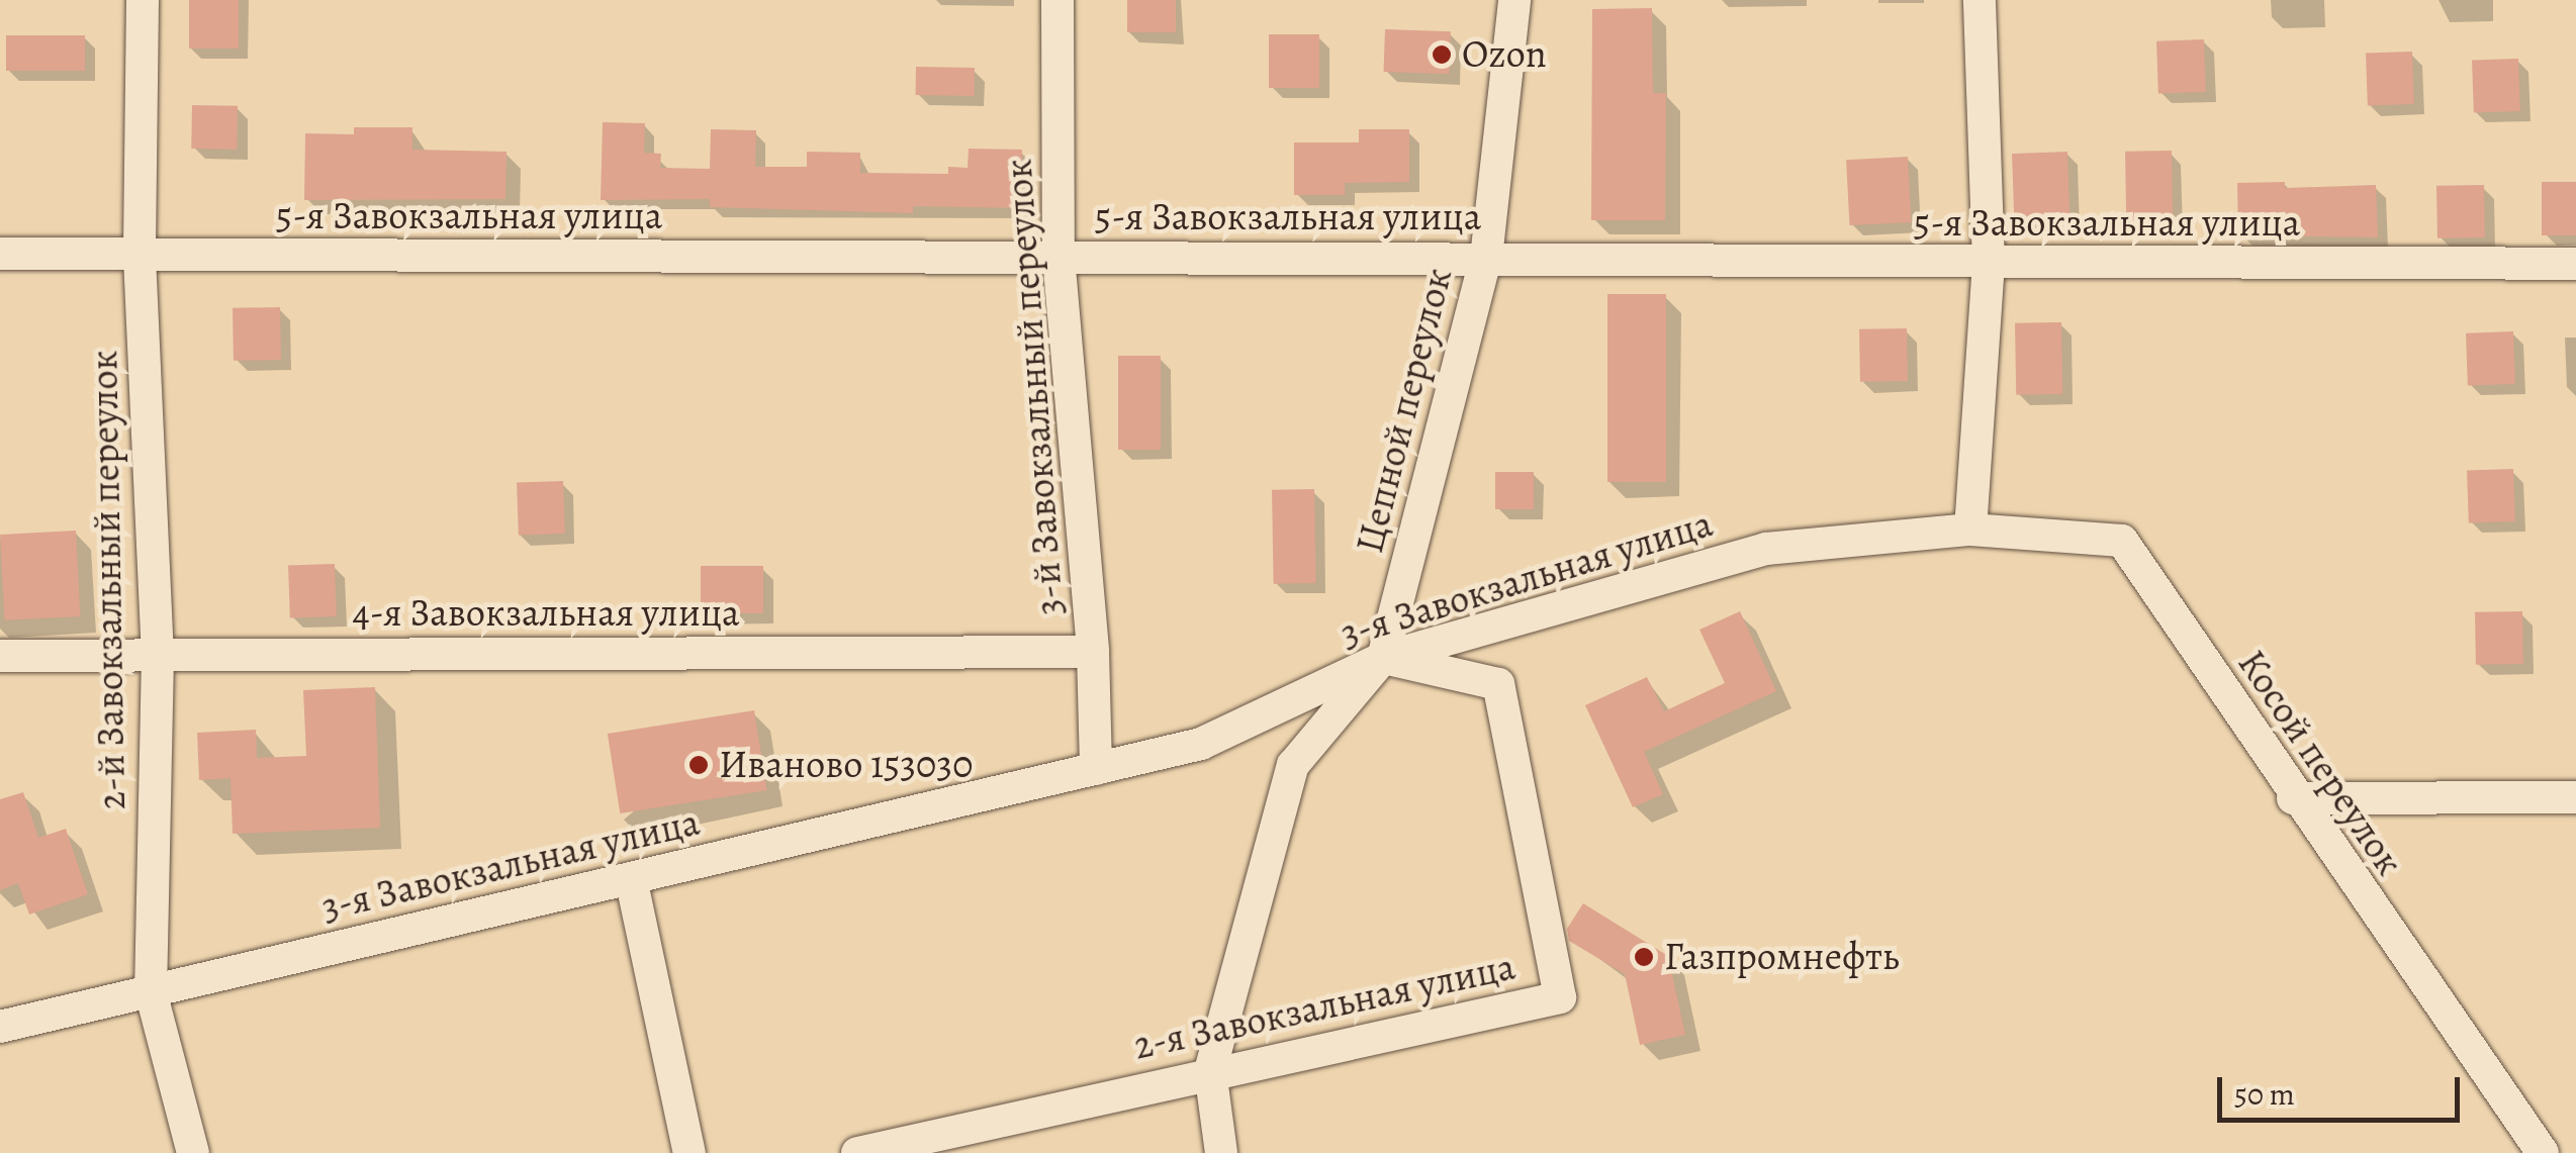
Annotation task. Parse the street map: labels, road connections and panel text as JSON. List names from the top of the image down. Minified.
{"streets":{"street":["5-я Завокзальная улица","3-й Завокзальный переулок","Цепной переулок","3-я Завокзальная улица","2-й Завокзальный переулок","4-я Завокзальная улица","Косой переулок","2-я Завокзальная улица"]},"crossings":[["5-я Завокзальная улица","3-й Завокзальный переулок"],["5-я Завокзальная улица","Цепной переулок"],["5-я Завокзальная улица","2-й Завокзальный переулок"],["3-й Завокзальный переулок","3-я Завокзальная улица"],["3-й Завокзальный переулок","4-я Завокзальная улица"],["Цепной переулок","3-я Завокзальная улица"],["Цепной переулок","2-я Завокзальная улица"],["3-я Завокзальная улица","2-й Завокзальный переулок"],["3-я Завокзальная улица","Косой переулок"],["3-я Завокзальная улица","2-я Завокзальная улица"],["2-й Завокзальный переулок","4-я Завокзальная улица"]],"places":["Ozon","Иваново 153030","Газпромнефть"],"scale_bar":"50 m"}
